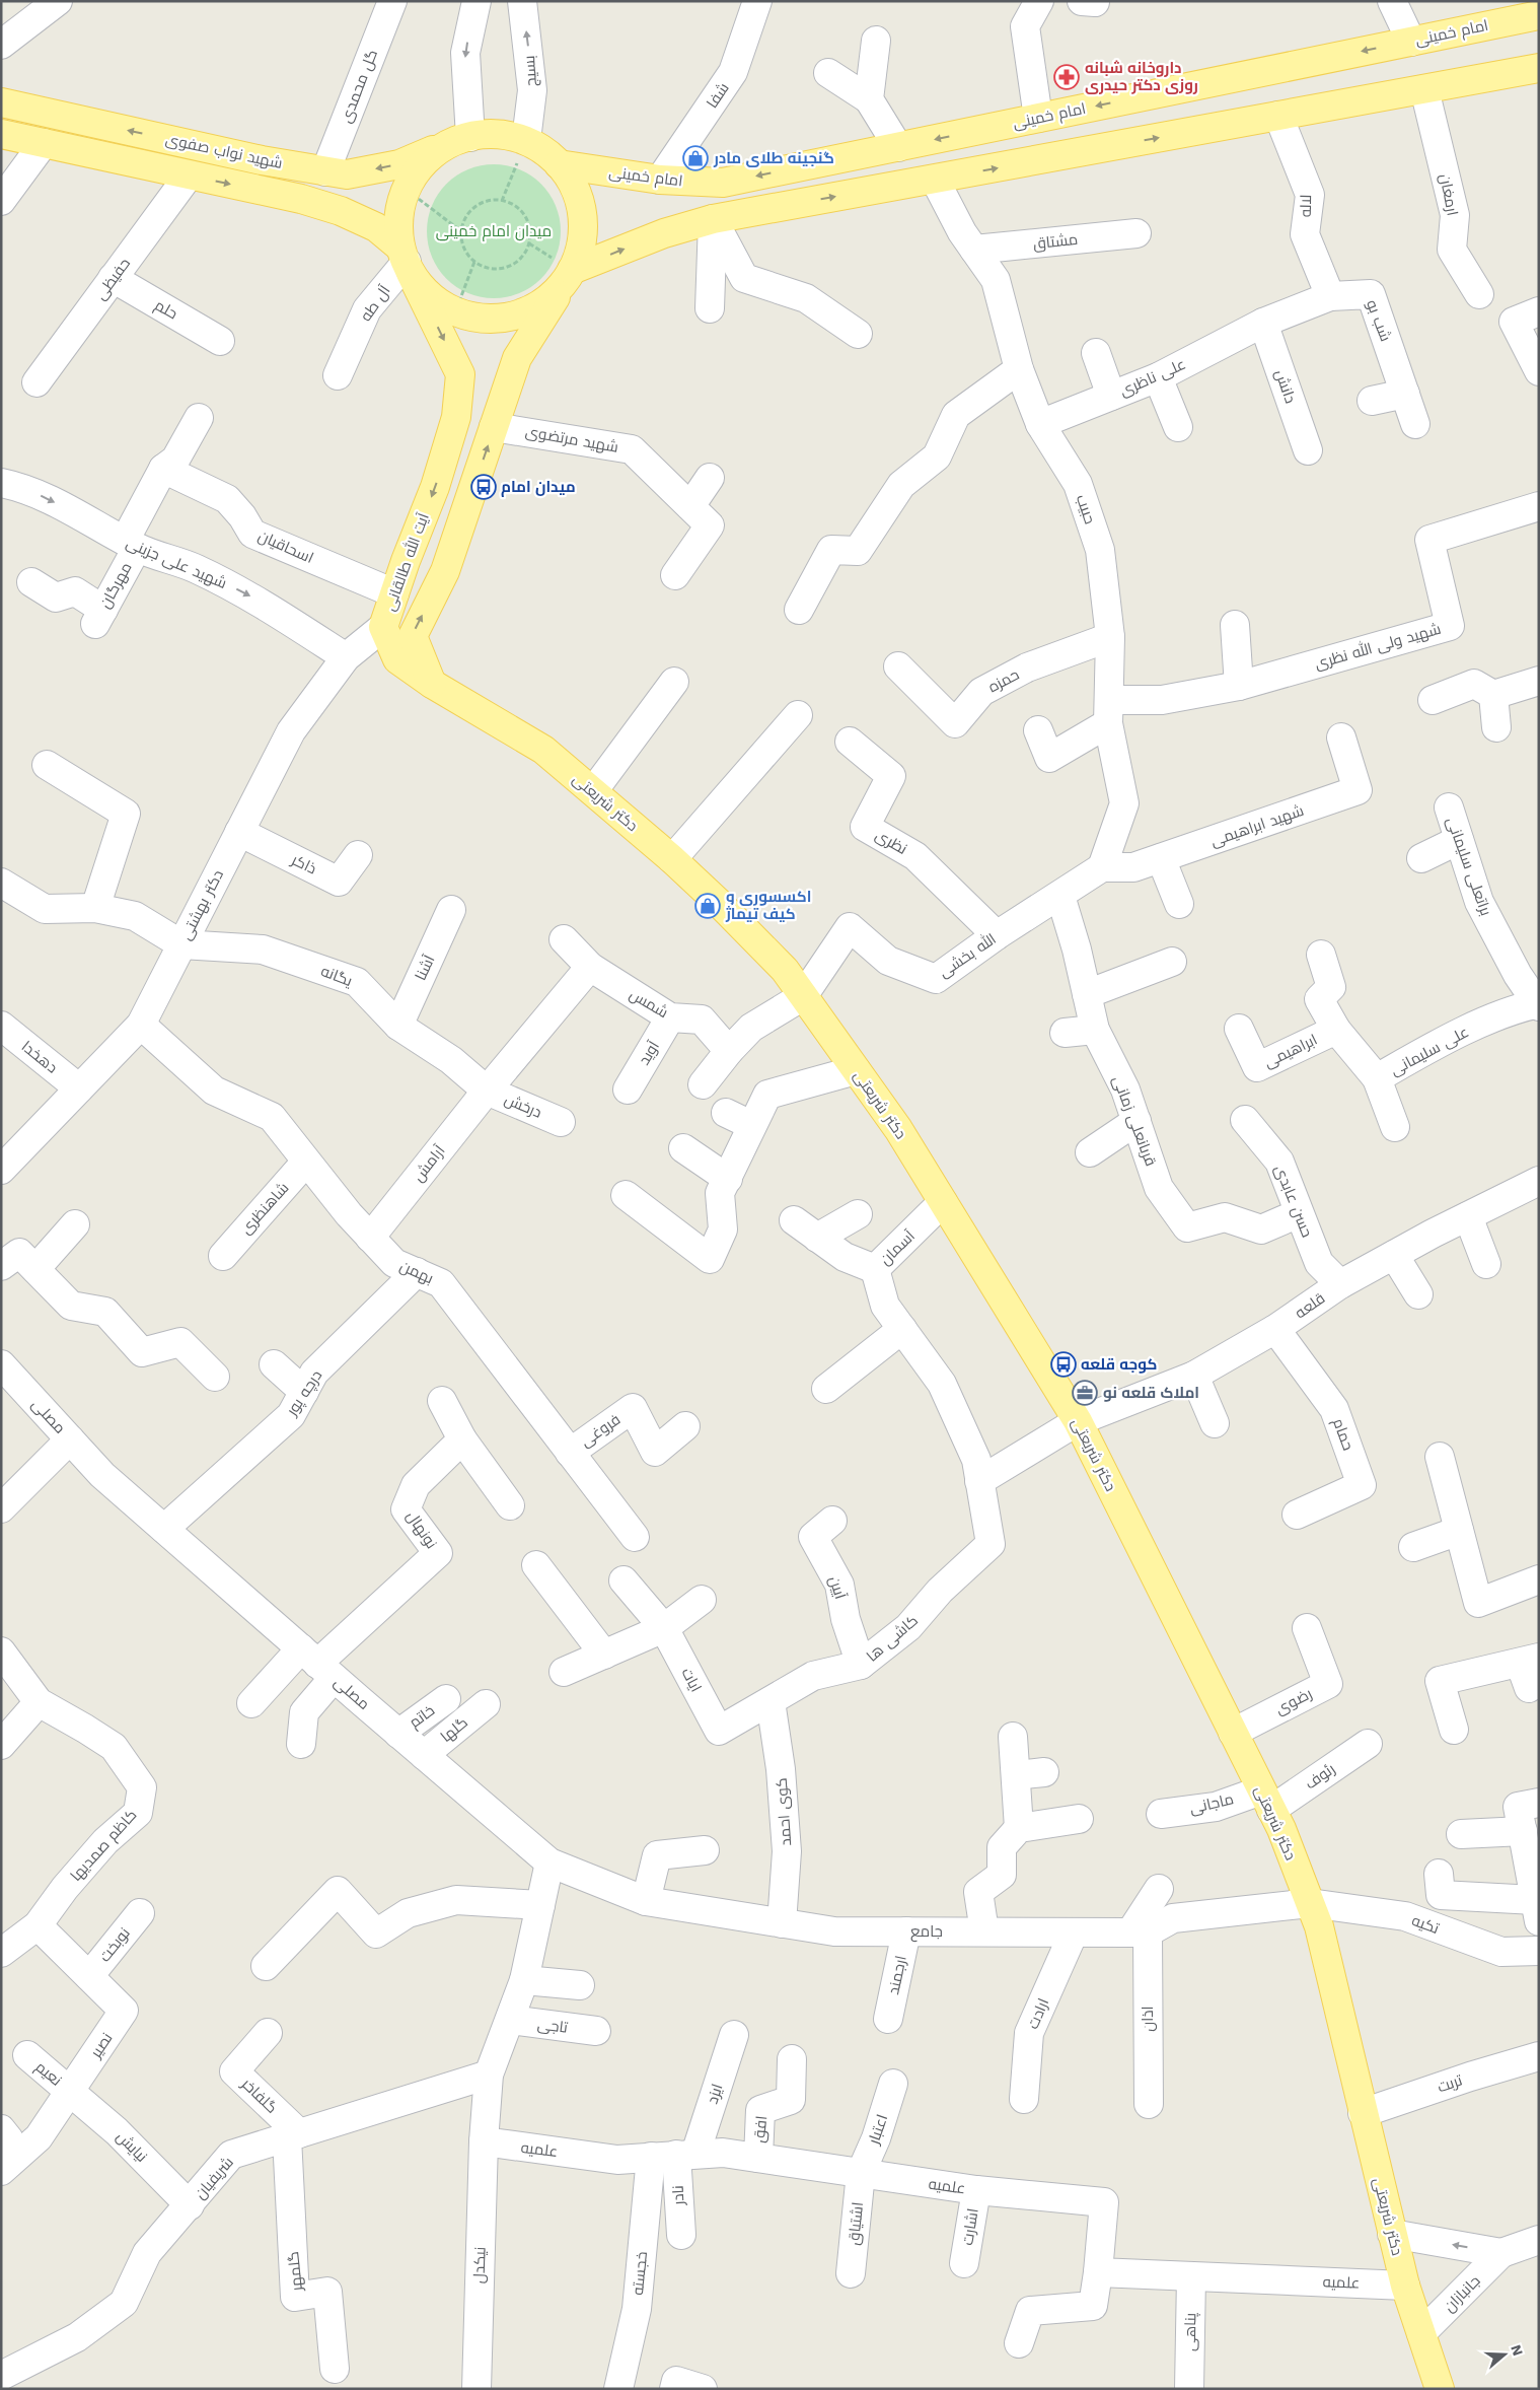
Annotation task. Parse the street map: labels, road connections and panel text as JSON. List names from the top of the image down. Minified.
{"streets":{"main road":["امام خمینی","شهید نواب صفوی","آیت الله طالقانی","دکتر شریعتی"],"street":["بسیج","گل محمدی","شفا","ارمغان","لاله","مشتاق","حفیظی","آل طه","حلم","شب بو","علی ناظری","دانش","شهید مرتضوی","حبیب","اسحاقیان","شهید علی جزینی","مهرگان","شهید ولی الله نظری","حمزه","شهید ابراهیمی","نظری","ذاکر","براتعلی سلیمانی","دکتر بهشتی","الله بخشی","آشنا","یگانه","شمس","ابراهیمی","علی سلیمانی","آوید","دهخدا","درخش","قربانعلی زمانی","آرامش","حسن عابدی","شاهنظری","آسمان","بهمن","قلعه","درچه پور","مصلی","فروغی","حمام","نونهال","آیین","کاشی ها","ایات","رضوی","خاتم","گلها","رئوف","ماجانی","کوی احمد","کاظم صمدیها","تکیه","جامع","نوبخت","ارجمند","ارادت","اذان","تاجی","نصیر","نعیم","تربت","ایزد","گلفاخر","افق","اعتبار","نیایش","علمیه","شریفیان","نادر","اشتیاق","اشارت","نیکدل","گلمهر","خجسته","جانبازان","پناهی"]},"crossings":[["امام خمینی","شفا"],["گل محمدی","شهید نواب صفوی"],["شهید نواب صفوی","حفیظی"],["شهید نواب صفوی","آل طه"],["شهید نواب صفوی","آیت الله طالقانی"],["لاله","شب بو"],["مشتاق","حبیب"],["حفیظی","حلم"],["آل طه","آیت الله طالقانی"],["شب بو","علی ناظری"],["شب بو","دانش"],["علی ناظری","دانش"],["علی ناظری","حبیب"],["حبیب","شهید ولی الله نظری"],["حبیب","حمزه"],["حبیب","شهید ابراهیمی"],["حبیب","الله بخشی"],["اسحاقیان","آیت الله طالقانی"],["اسحاقیان","مهرگان"],["آیت الله طالقانی","دکتر شریعتی"],["آیت الله طالقانی","دکتر بهشتی"],["شهید علی جزینی","مهرگان"],["شهید علی جزینی","دکتر بهشتی"],["دکتر شریعتی","الله بخشی"],["دکتر شریعتی","آسمان"],["دکتر شریعتی","قلعه"],["دکتر شریعتی","رضوی"],["دکتر شریعتی","رئوف"],["دکتر شریعتی","ماجانی"],["دکتر شریعتی","تکیه"],["دکتر شریعتی","تربت"],["دکتر شریعتی","علمیه"],["دکتر شریعتی","جانبازان"],["شهید ابراهیمی","الله بخشی"],["نظری","الله بخشی"],["ذاکر","دکتر بهشتی"],["براتعلی سلیمانی","علی سلیمانی"],["دکتر بهشتی","یگانه"],["دکتر بهشتی","دهخدا"],["دکتر بهشتی","بهمن"],["الله بخشی","قربانعلی زمانی"],["آشنا","یگانه"],["یگانه","درخش"],["یگانه","آرامش"],["شمس","آوید"],["ابراهیمی","علی سلیمانی"],["درخش","آرامش"],["قربانعلی زمانی","حسن عابدی"],["آرامش","بهمن"],["حسن عابدی","قلعه"],["شاهنظری","بهمن"],["آسمان","کاشی ها"],["بهمن","درچه پور"],["بهمن","فروغی"],["قلعه","حمام"],["درچه پور","مصلی"],["مصلی","نونهال"],["مصلی","خاتم"],["مصلی","گلها"],["مصلی","جامع"],["آیین","کاشی ها"],["کاشی ها","ایات"],["کاشی ها","کوی احمد"],["رئوف","ماجانی"],["کوی احمد","جامع"],["کاظم صمدیها","نصیر"],["جامع","ارجمند"],["جامع","ارادت"],["جامع","اذان"],["نوبخت","نصیر"],["نصیر","نعیم"],["نصیر","نیایش"],["نعیم","نیایش"],["ایزد","علمیه"],["ایزد","نادر"],["ایزد","خجسته"],["گلفاخر","شریفیان"],["گلفاخر","گلمهر"],["افق","علمیه"],["اعتبار","علمیه"],["اعتبار","اشتیاق"],["نیایش","شریفیان"],["علمیه","نادر"],["علمیه","اشتیاق"],["علمیه","اشارت"],["علمیه","نیکدل"],["علمیه","خجسته"],["علمیه","پناهی"],["شریفیان","گلمهر"],["نادر","خجسته"]],"one_way":["شهید علی جزینی","جانبازان"],"parks":["میدان امام خمینی"],"places":{"pharmacy":["داروخانه شبانه روزی دکتر حیدری"],"shop":["گنجینه طلای مادر","اکسسوری و کیف تیماژ"],"bus stop":["میدان امام","کوجه قلعه"],"office":["املاک قلعه نو"]},"north":"right"}
